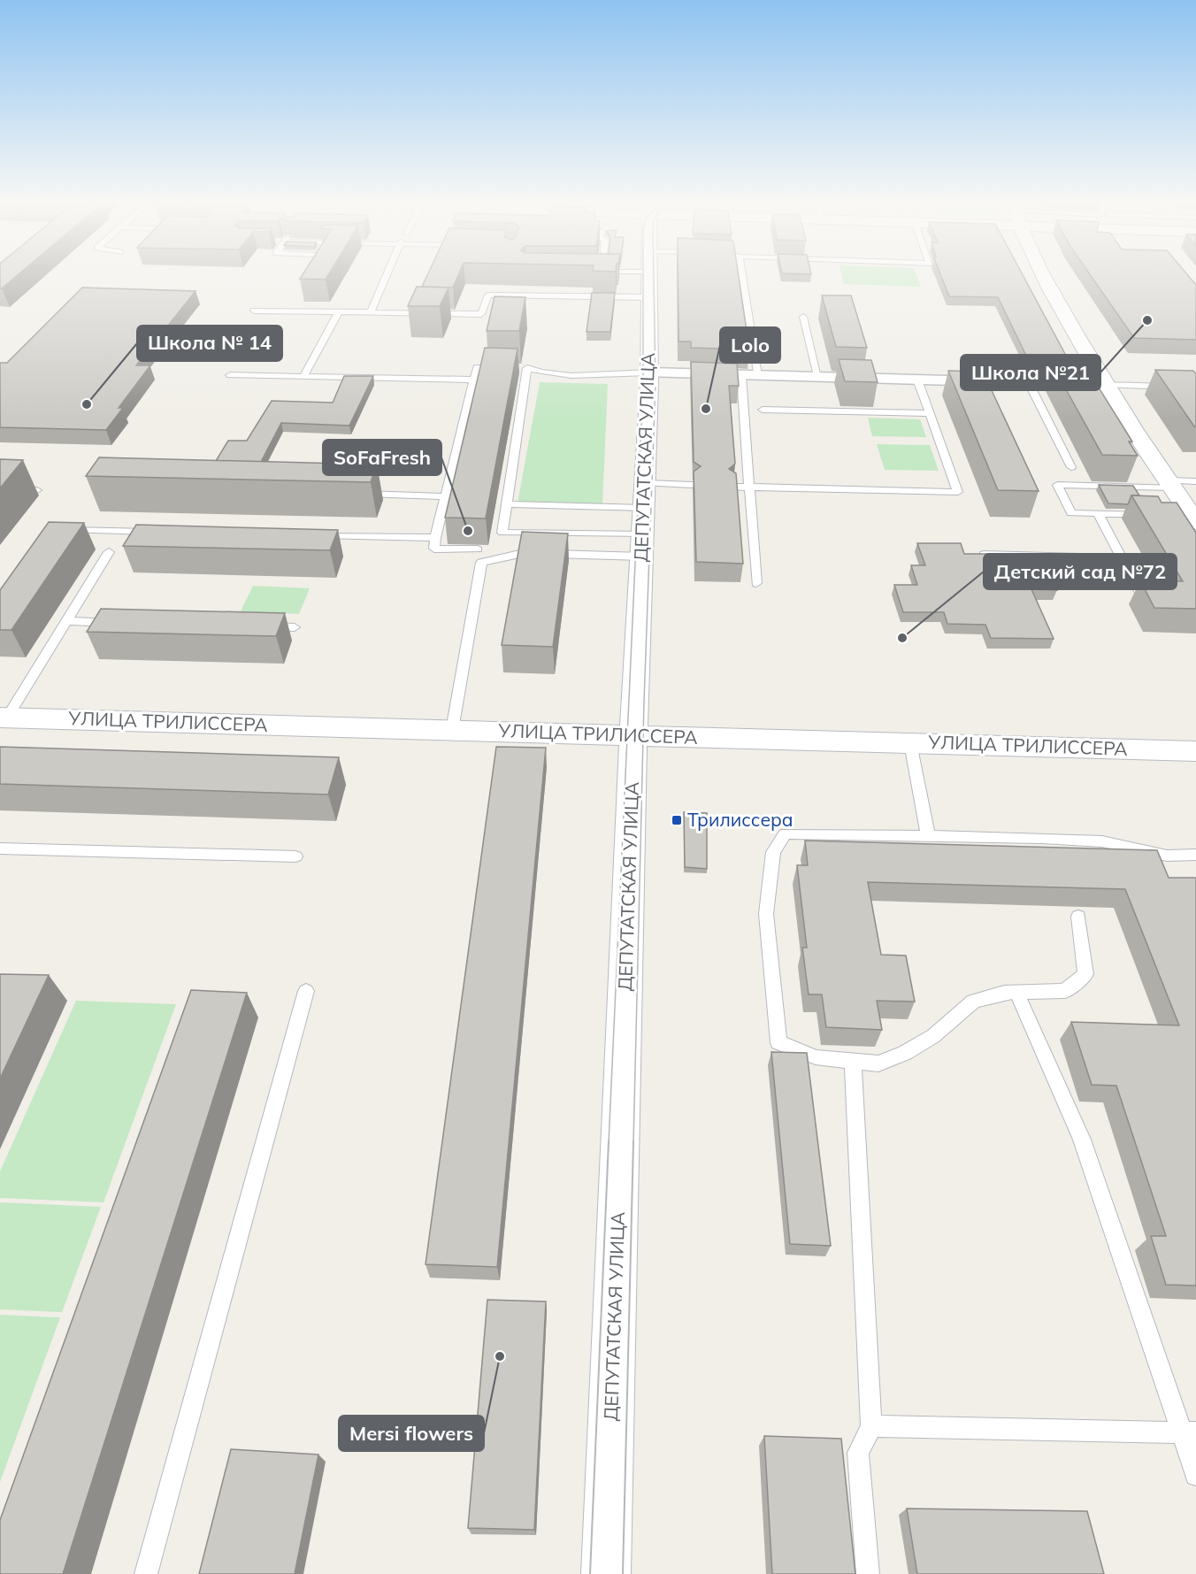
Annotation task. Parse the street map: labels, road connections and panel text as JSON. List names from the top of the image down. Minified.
{"streets":{"main road":["ДЕПУТАТСКАЯ УЛИЦА","УЛИЦА ТРИЛИССЕРА"]},"crossings":[["ДЕПУТАТСКАЯ УЛИЦА","УЛИЦА ТРИЛИССЕРА"]],"places":{"other":["Школа №21","Школа № 14","Lolo","SoFaFresh","Детский сад №72","Mersi flowers"],"transit":["Трилиссера"]}}
